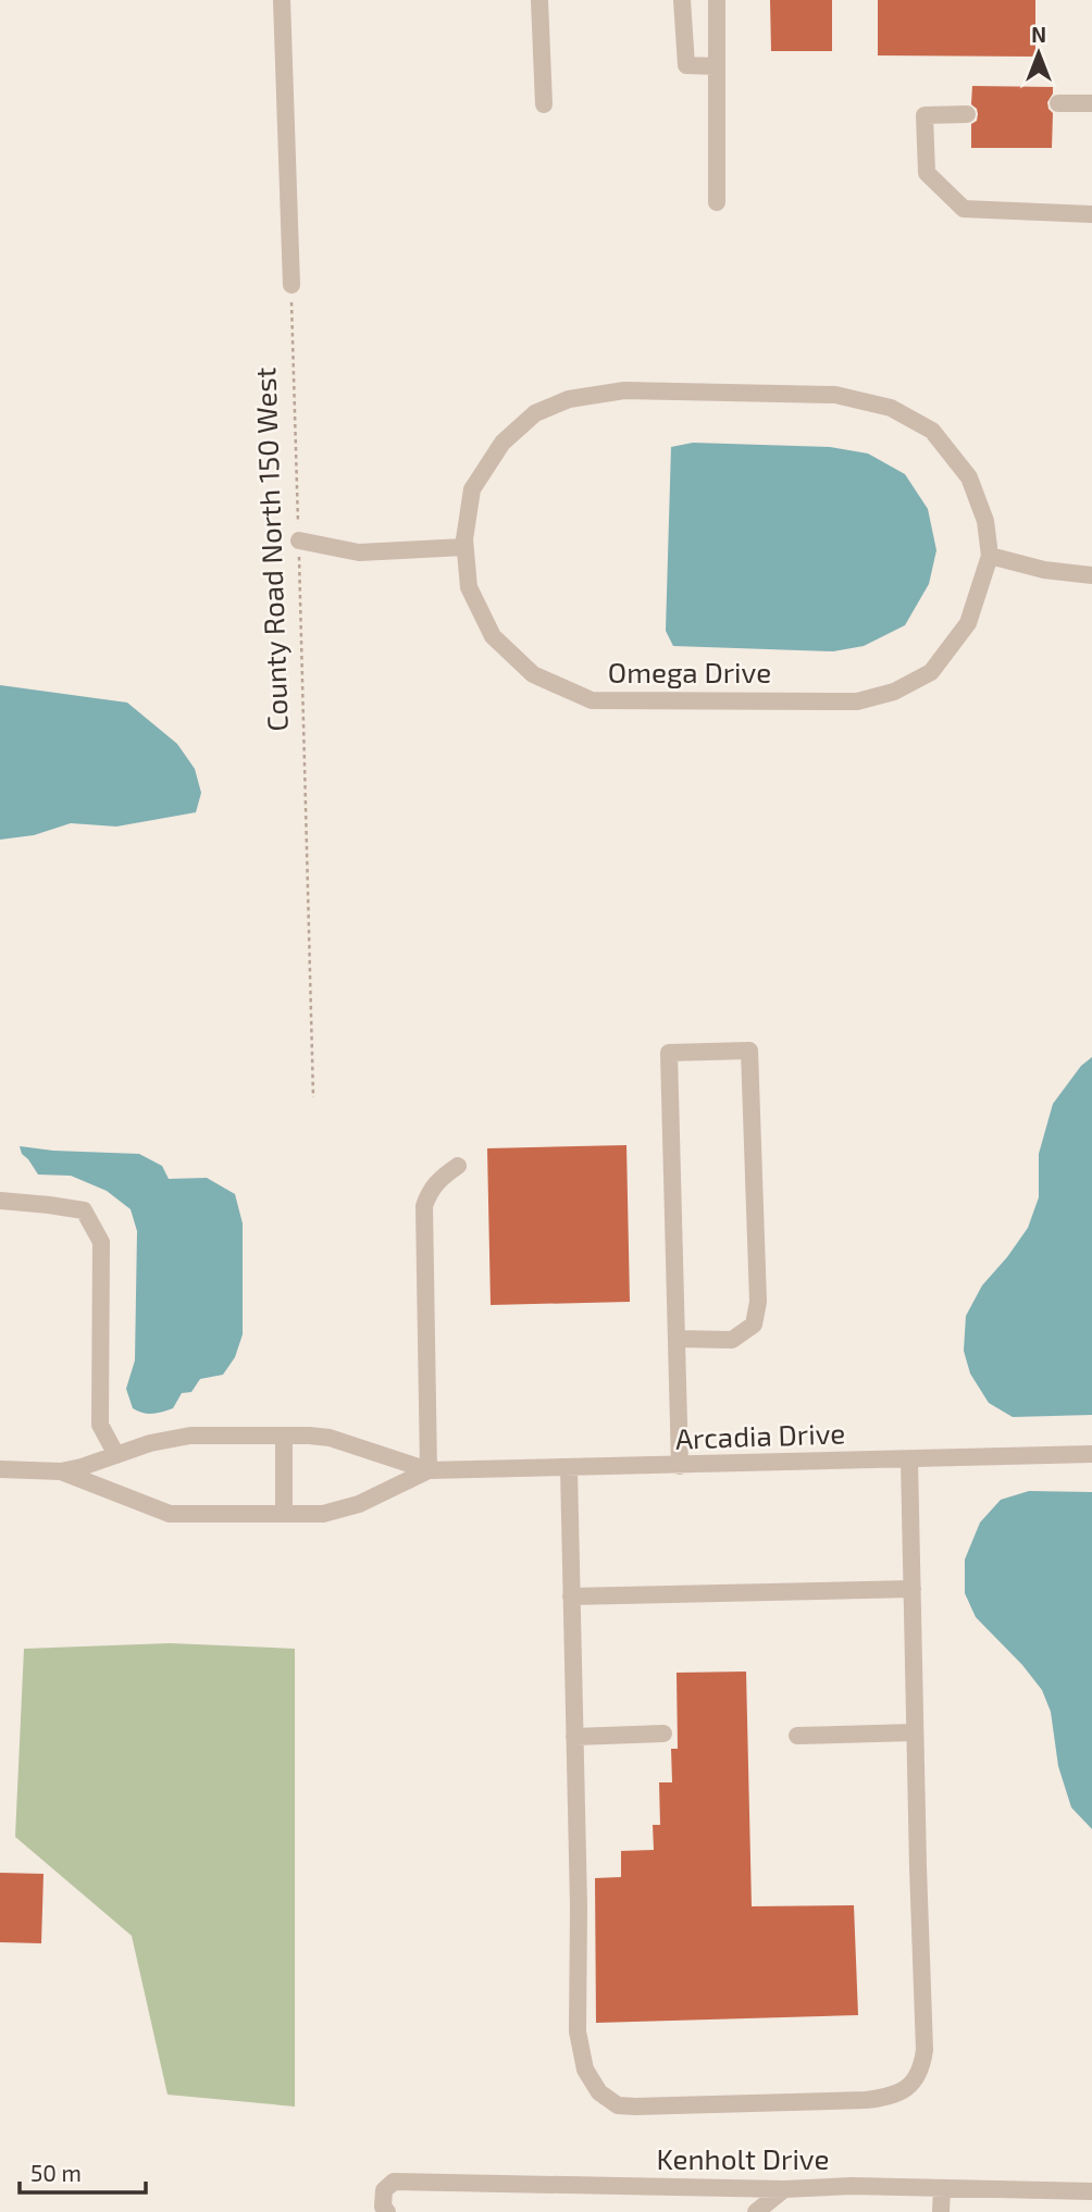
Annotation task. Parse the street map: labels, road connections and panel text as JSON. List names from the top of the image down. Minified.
{"streets":{"street":["Omega Drive","Arcadia Drive","Kenholt Drive"],"path":["County Road North 150 West"]},"scale_bar":"50 m","north":"top"}
